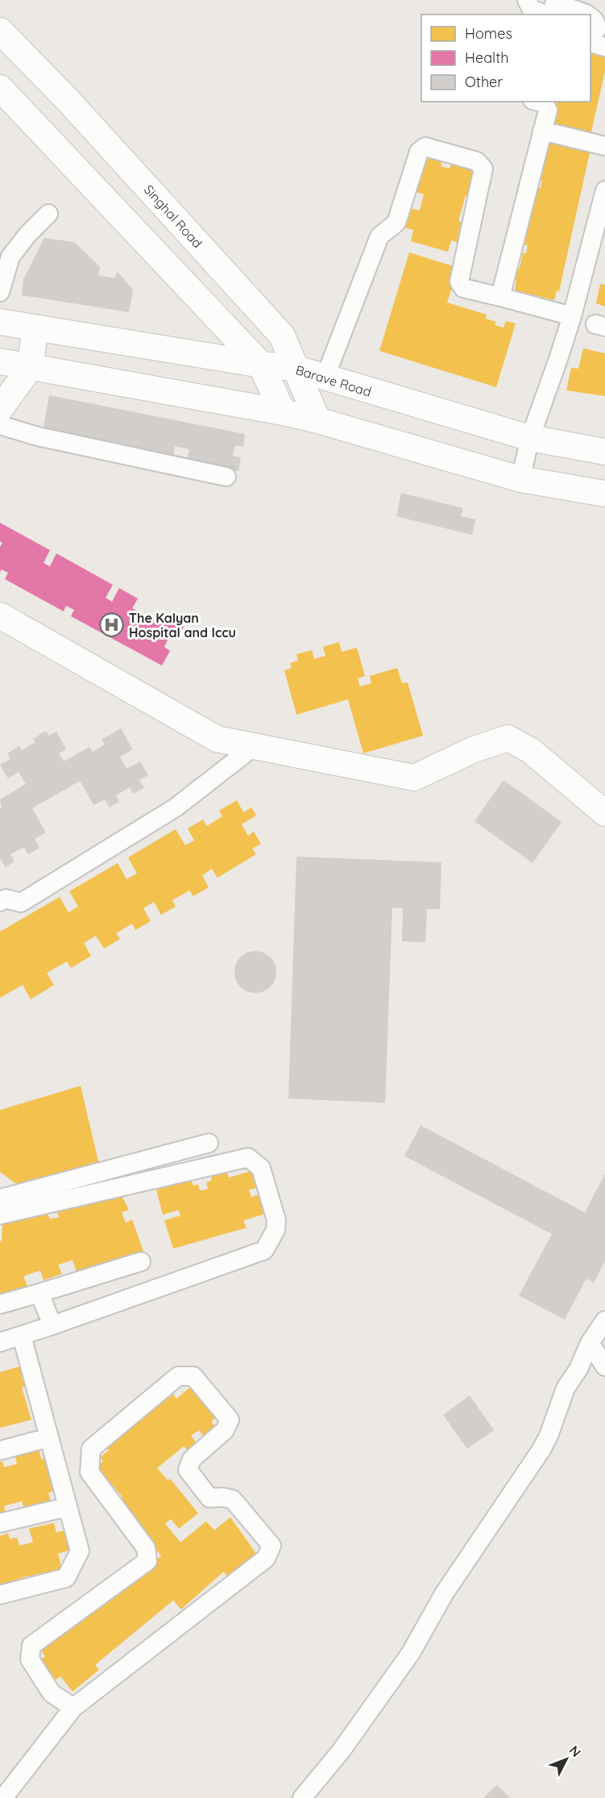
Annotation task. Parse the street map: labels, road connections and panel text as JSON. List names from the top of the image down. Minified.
{"streets":{"street":["Singhal Road","Barave Road"]},"crossings":[["Singhal Road","Barave Road"]],"places":{"hospital":["The Kalyan Hospital and Iccu"]},"legend":["Homes","Health","Other"],"north":"top right"}
